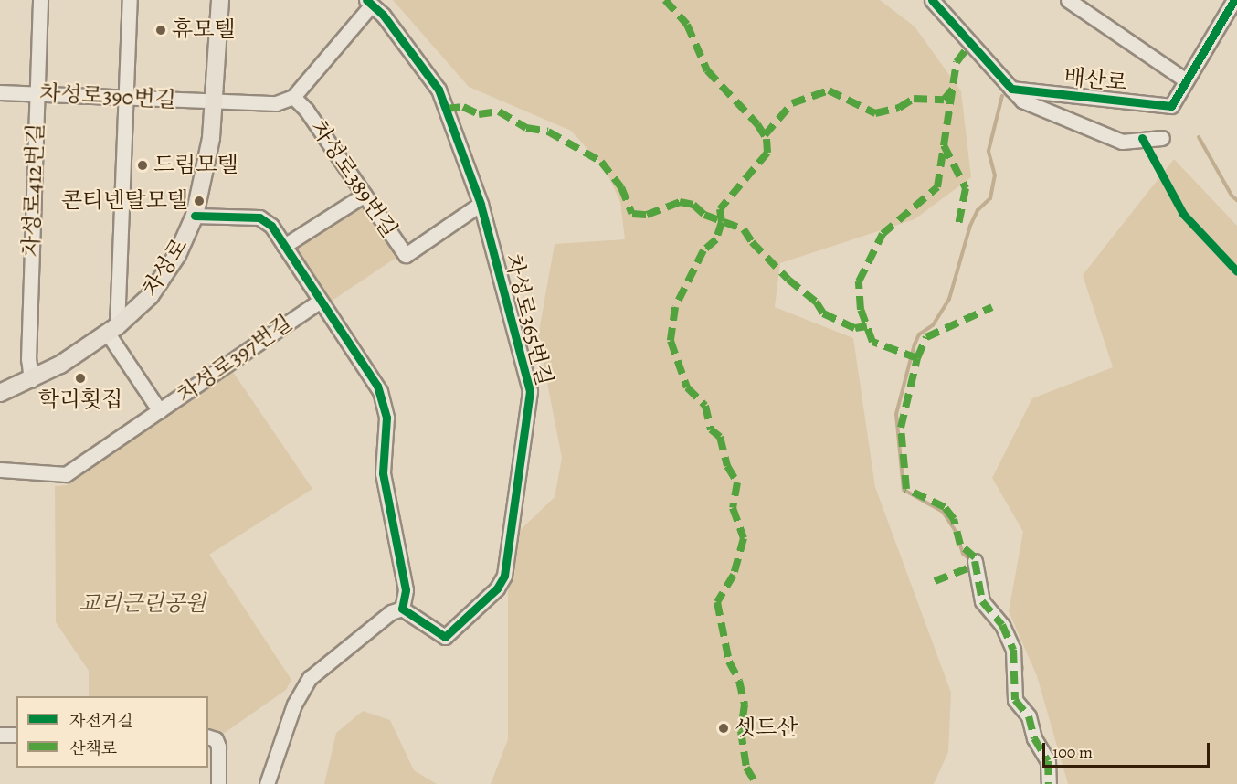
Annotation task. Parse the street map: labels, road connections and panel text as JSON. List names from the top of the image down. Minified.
{"streets":{"main road":["차성로"],"street":["배산로","차성로390번길","차성로389번길","차성로412번길","차성로365번길","차성로397번길"]},"crossings":[["차성로390번길","차성로412번길"],["차성로390번길","차성로"],["차성로389번길","차성로365번길"],["차성로412번길","차성로"]],"parks":["교리근린공원"],"places":["휴모텔","드림모텔","콘티넨탈모텔","학리횟집","셋드산"],"legend":["자전거길","산책로"],"scale_bar":"100 m"}
